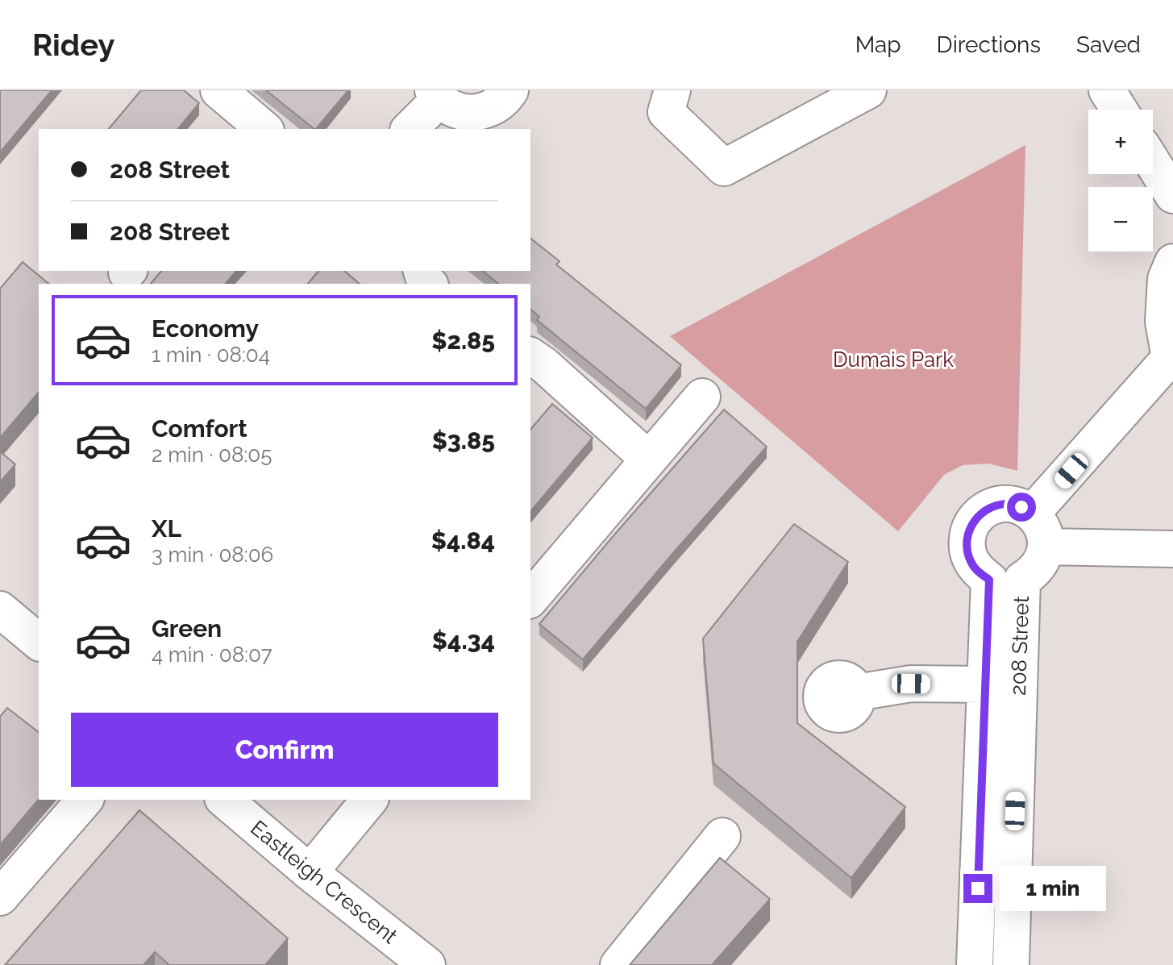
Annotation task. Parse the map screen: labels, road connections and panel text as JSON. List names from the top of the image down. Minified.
{"streets":{"street":["208 Street","Eastleigh Crescent"]},"parks":["Dumais Park"],"page":{"header":"Ridey","nav":["Map","Directions","Saved"],"map_buttons":["+","−"],"banner":["208 Street","208 Street"],"list":[{"name":"Economy","note":"1 min · 08:04","value":"$2.85"},{"name":"Comfort","note":"2 min · 08:05","value":"$3.85"},{"name":"XL","note":"3 min · 08:06","value":"$4.84"},{"name":"Green","note":"4 min · 08:07","value":"$4.34"}],"buttons":"Confirm","bubble":"1 min"}}
